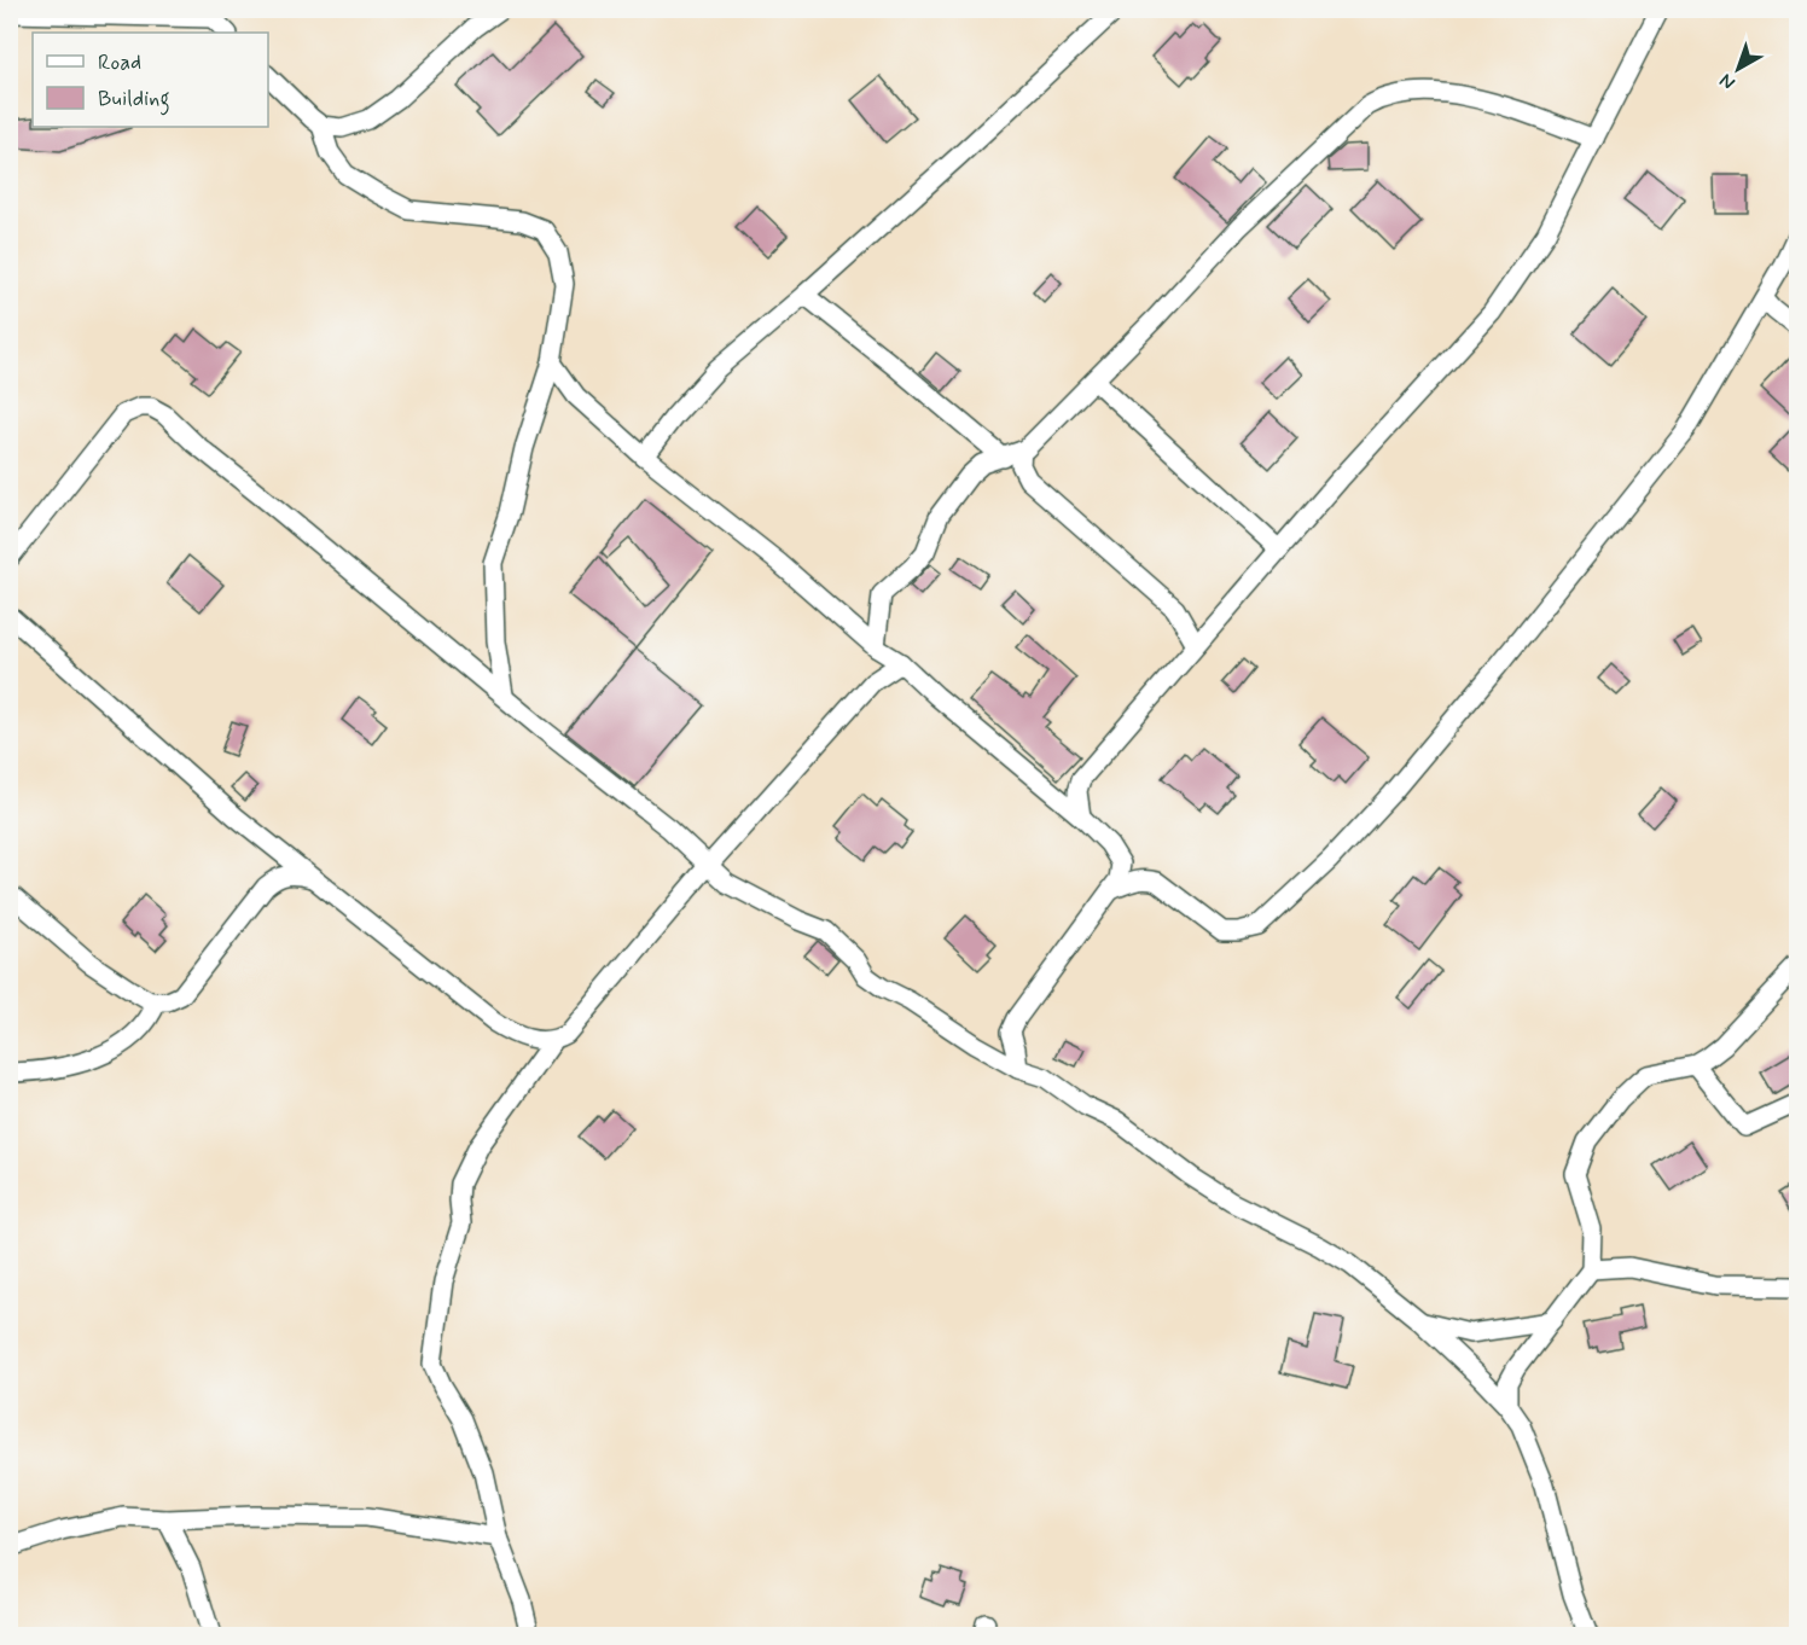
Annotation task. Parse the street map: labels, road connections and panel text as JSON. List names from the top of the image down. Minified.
{"legend":["Road","Building"],"north":"bottom left"}
